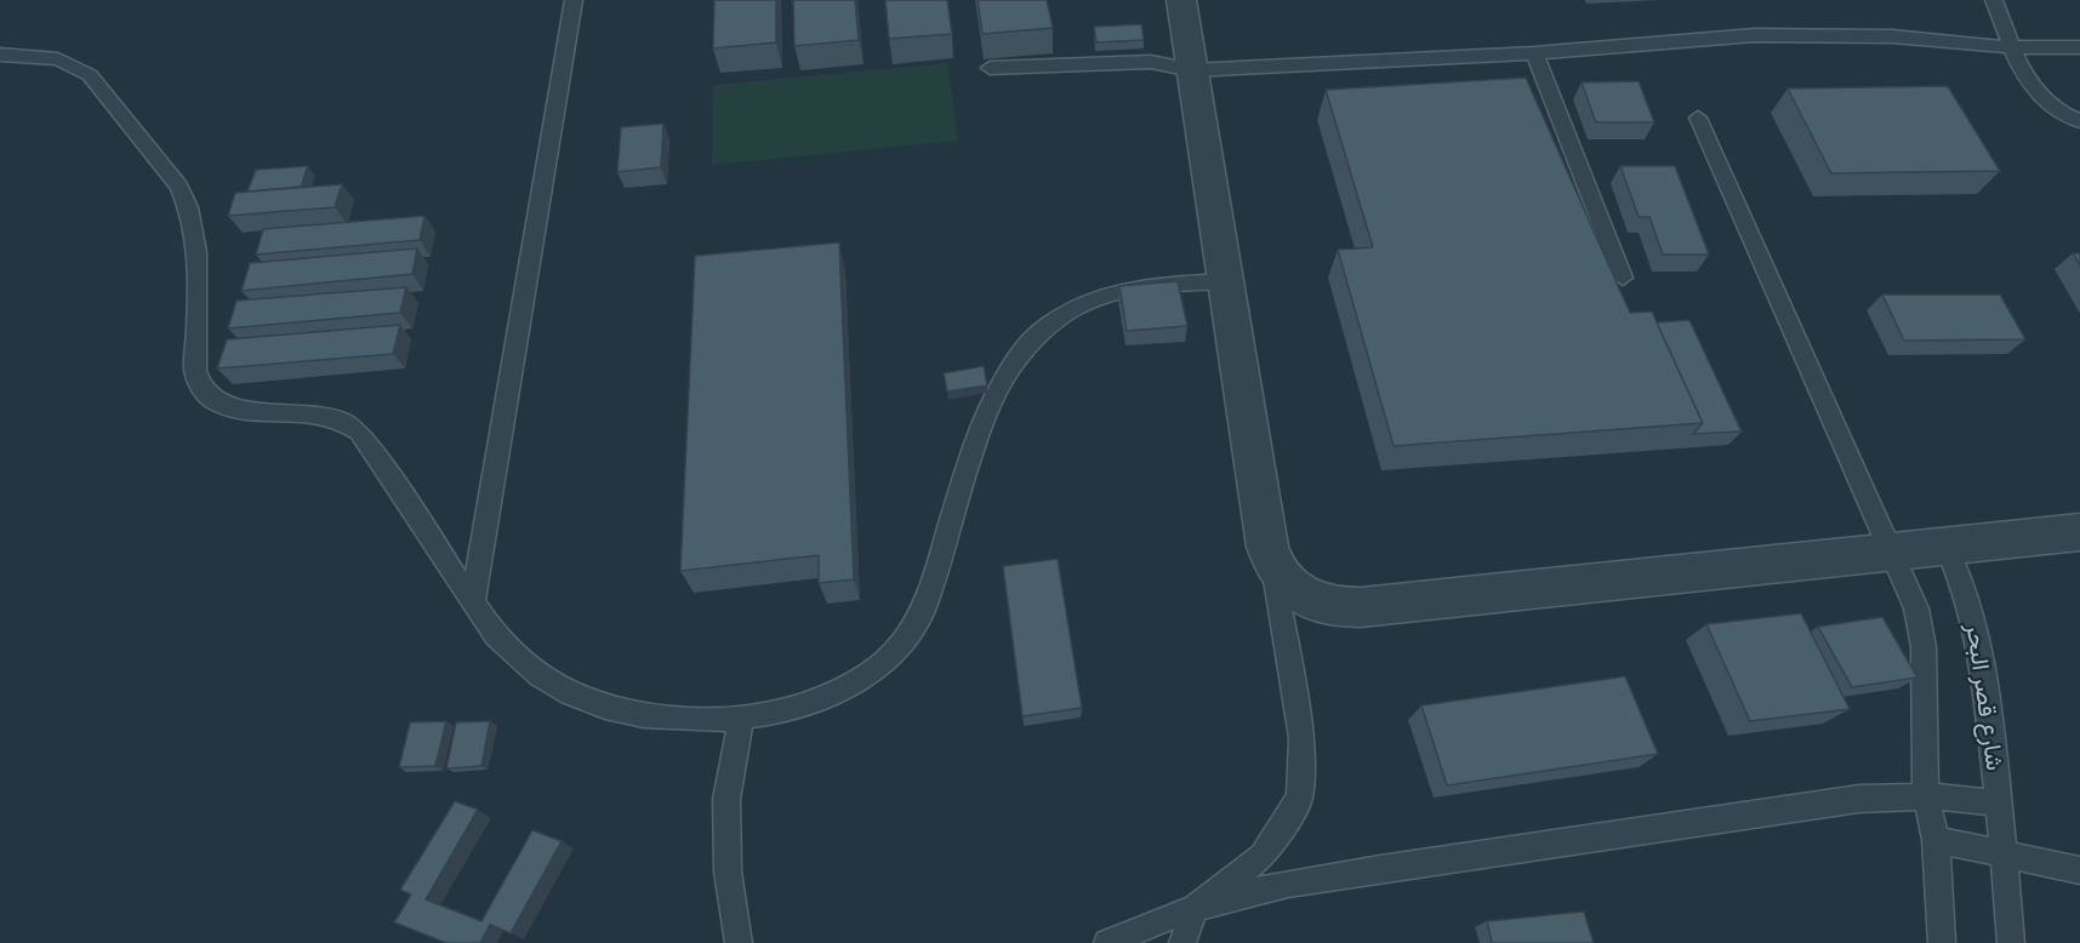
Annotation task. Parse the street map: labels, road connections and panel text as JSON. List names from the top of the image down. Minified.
{"streets":{"lane":["شارع قصر البحر"]}}
